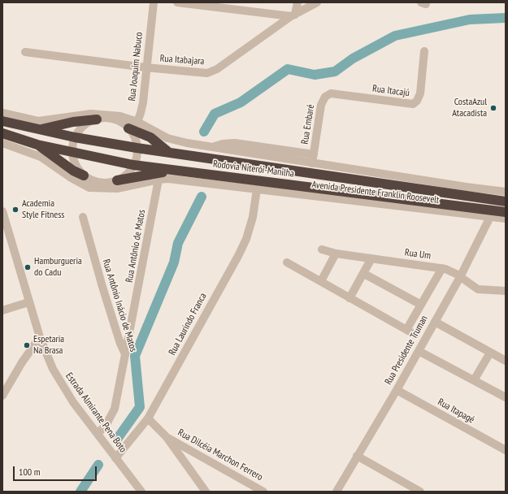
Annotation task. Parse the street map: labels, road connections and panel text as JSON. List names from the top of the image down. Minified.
{"streets":{"highway":["Rodovia Niterói-Manilha"],"street":["Rua Itabajara","Rua Joaquim Nabuco","Rua Itacajú","Rua Embaré","Avenida Presidente Franklin Roosevelt","Rua Antônio de Matos","Rua Um","Rua Antônio Inácio de Matos","Rua Laurindo Franca","Rua Presidente Truman","Rua Itapagé","Estrada Almirante Pena Boto","Rua Dilcéia Marchon Ferrero"]},"crossings":[["Rua Itabajara","Rua Joaquim Nabuco"],["Rua Joaquim Nabuco","Avenida Presidente Franklin Roosevelt"],["Rua Itacajú","Rua Embaré"],["Rua Embaré","Avenida Presidente Franklin Roosevelt"],["Avenida Presidente Franklin Roosevelt","Rua Antônio de Matos"],["Avenida Presidente Franklin Roosevelt","Rua Laurindo Franca"],["Avenida Presidente Franklin Roosevelt","Rua Presidente Truman"],["Rua Antônio de Matos","Rua Antônio Inácio de Matos"],["Rua Um","Rua Presidente Truman"],["Rua Antônio Inácio de Matos","Estrada Almirante Pena Boto"],["Rua Laurindo Franca","Estrada Almirante Pena Boto"],["Rua Presidente Truman","Rua Itapagé"]],"places":["CostaAzul Atacadista","Academia Style Fitness","Hamburgueria do Cadu","Espetaria Na Brasa"],"scale_bar":"100 m"}
